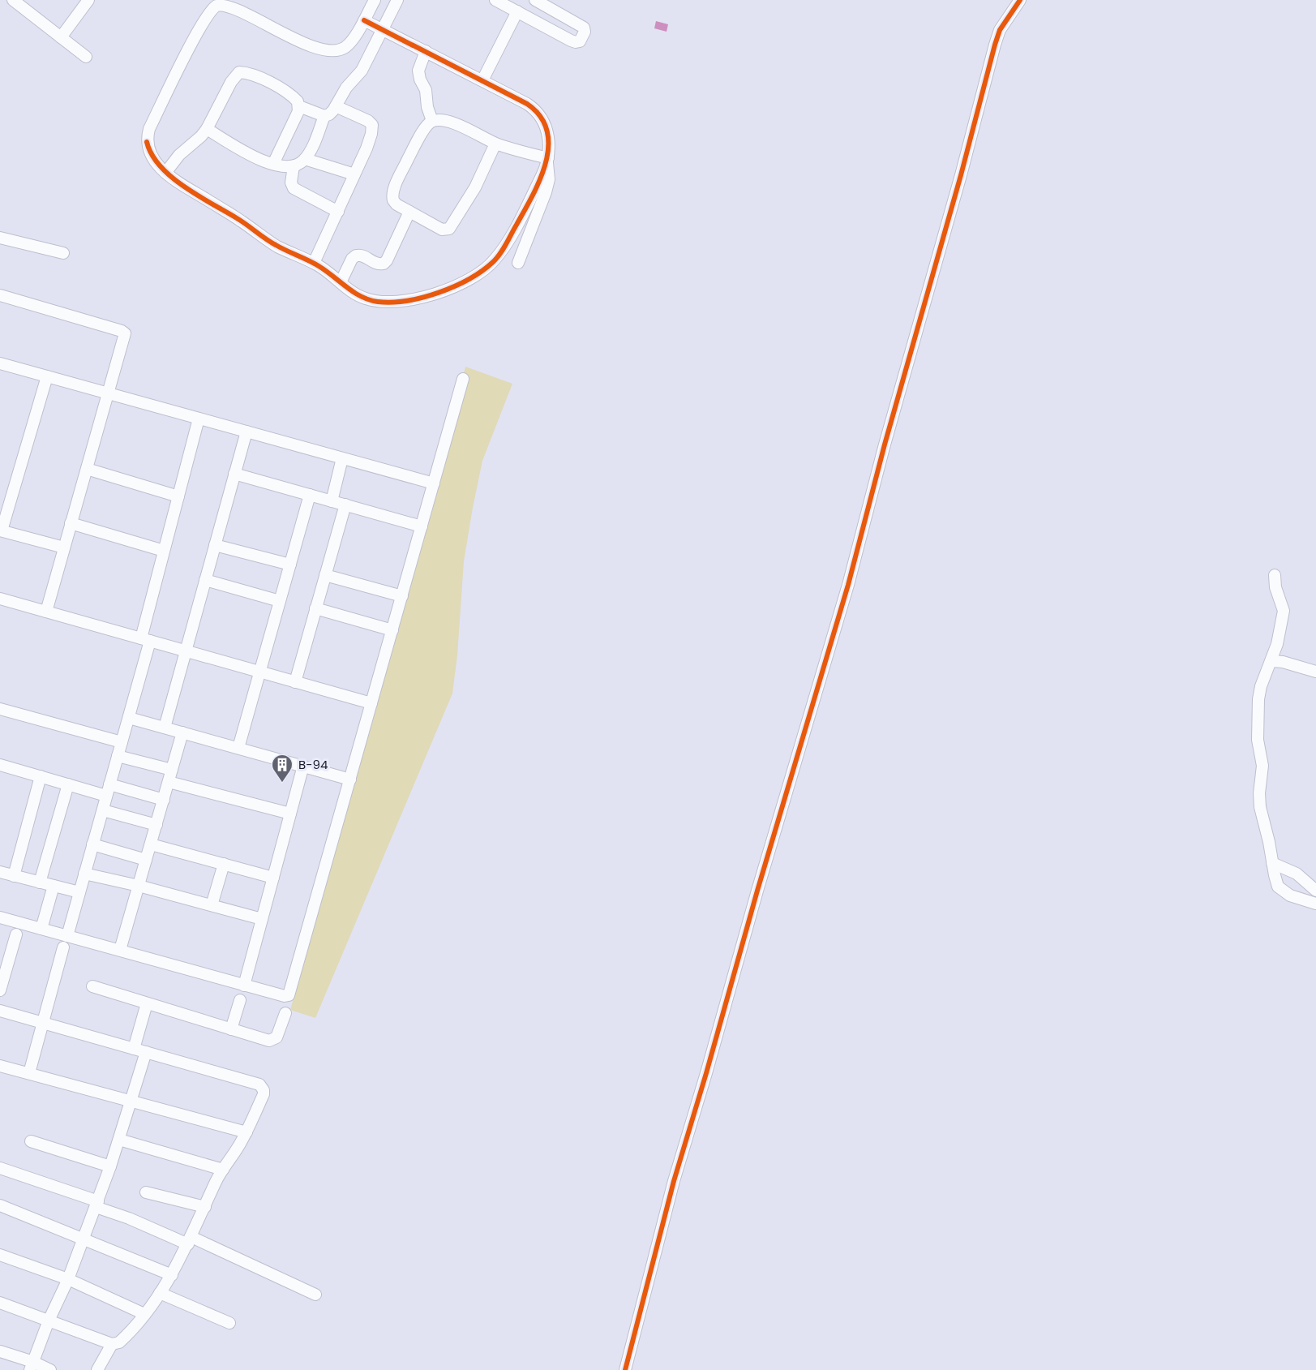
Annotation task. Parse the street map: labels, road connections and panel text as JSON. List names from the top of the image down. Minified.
{"places":{"building":["B-94"]}}
